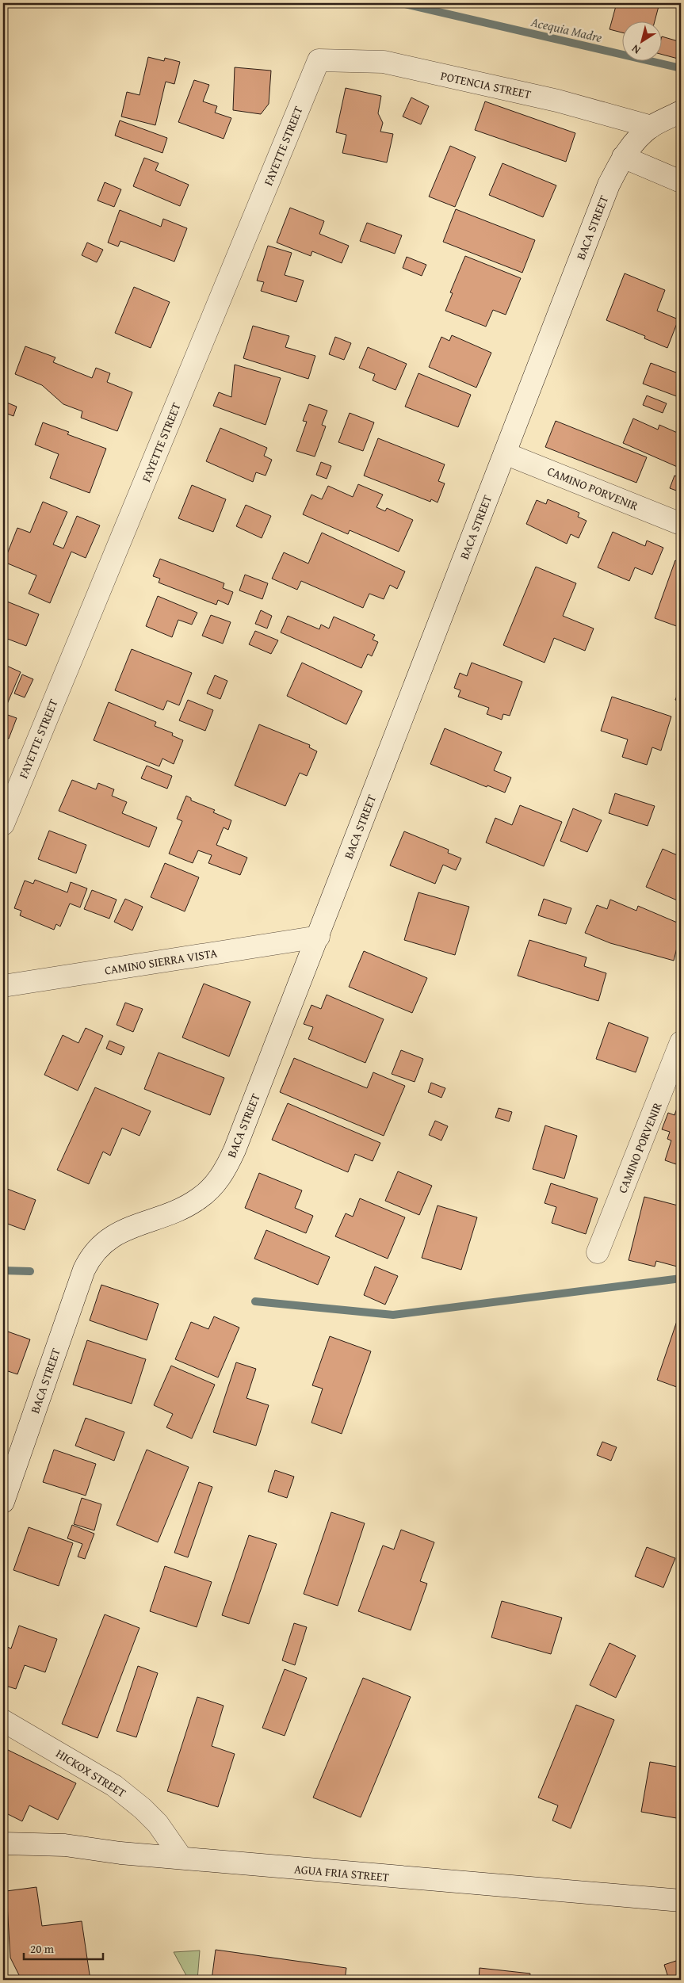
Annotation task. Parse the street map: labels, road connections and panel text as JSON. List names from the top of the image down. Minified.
{"streets":{"street":["POTENCIA STREET","FAYETTE STREET","BACA STREET","CAMINO PORVENIR","CAMINO SIERRA VISTA","HICKOX STREET","AGUA FRIA STREET"]},"crossings":[["POTENCIA STREET","FAYETTE STREET"],["POTENCIA STREET","BACA STREET"],["BACA STREET","CAMINO PORVENIR"],["BACA STREET","CAMINO SIERRA VISTA"],["HICKOX STREET","AGUA FRIA STREET"]],"water":["Acequia Madre"],"scale_bar":"20 m","north":"bottom left"}
